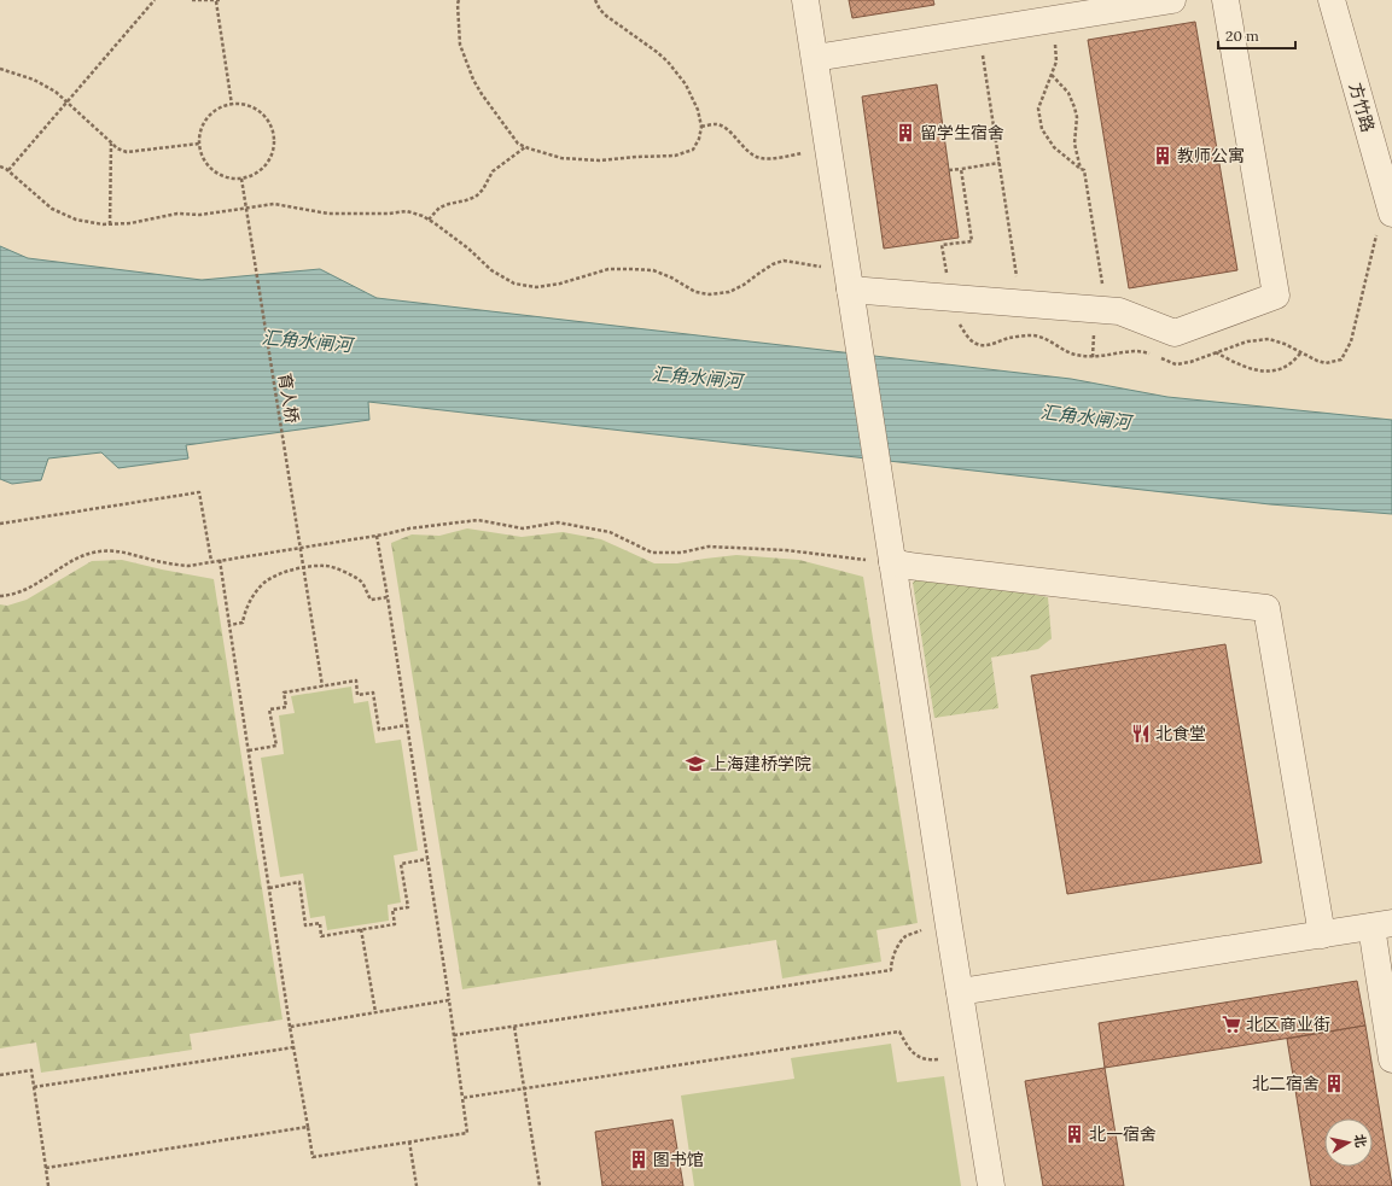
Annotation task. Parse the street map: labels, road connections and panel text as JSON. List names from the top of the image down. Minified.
{"streets":{"street":["方竹路"],"path":["育人桥"]},"water":["汇角水闸河"],"places":{"building":["留学生宿舍","教师公寓","北二宿舍","北一宿舍","图书馆"],"restaurant":["北食堂"],"school or university":["上海建桥学院"],"supermarket":["北区商业街"]},"scale_bar":"20 m","north":"right"}
